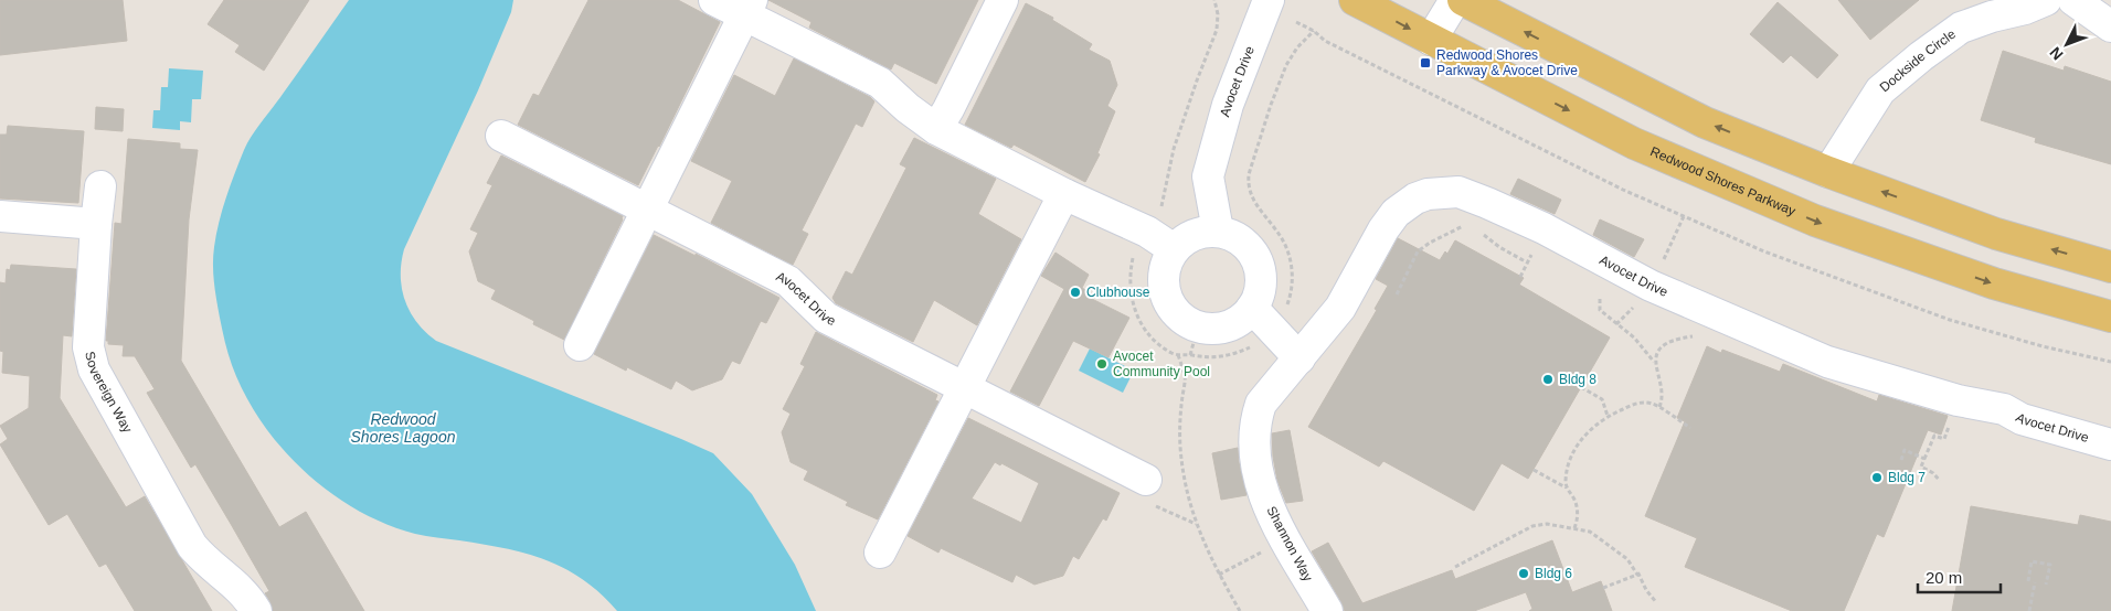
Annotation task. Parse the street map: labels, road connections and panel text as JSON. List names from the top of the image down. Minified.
{"streets":{"main road":["Redwood Shores Parkway"],"street":["Dockside Circle","Avocet Drive","Sovereign Way","Shannon Way"]},"crossings":[["Avocet Drive","Shannon Way"]],"water":["Redwood Shores Lagoon"],"places":{"transit":["Redwood Shores Parkway & Avocet Drive"],"other":["Clubhouse","Avocet Community Pool","Bldg 8","Bldg 7","Bldg 6"]},"scale_bar":"20 m","north":"bottom left"}
